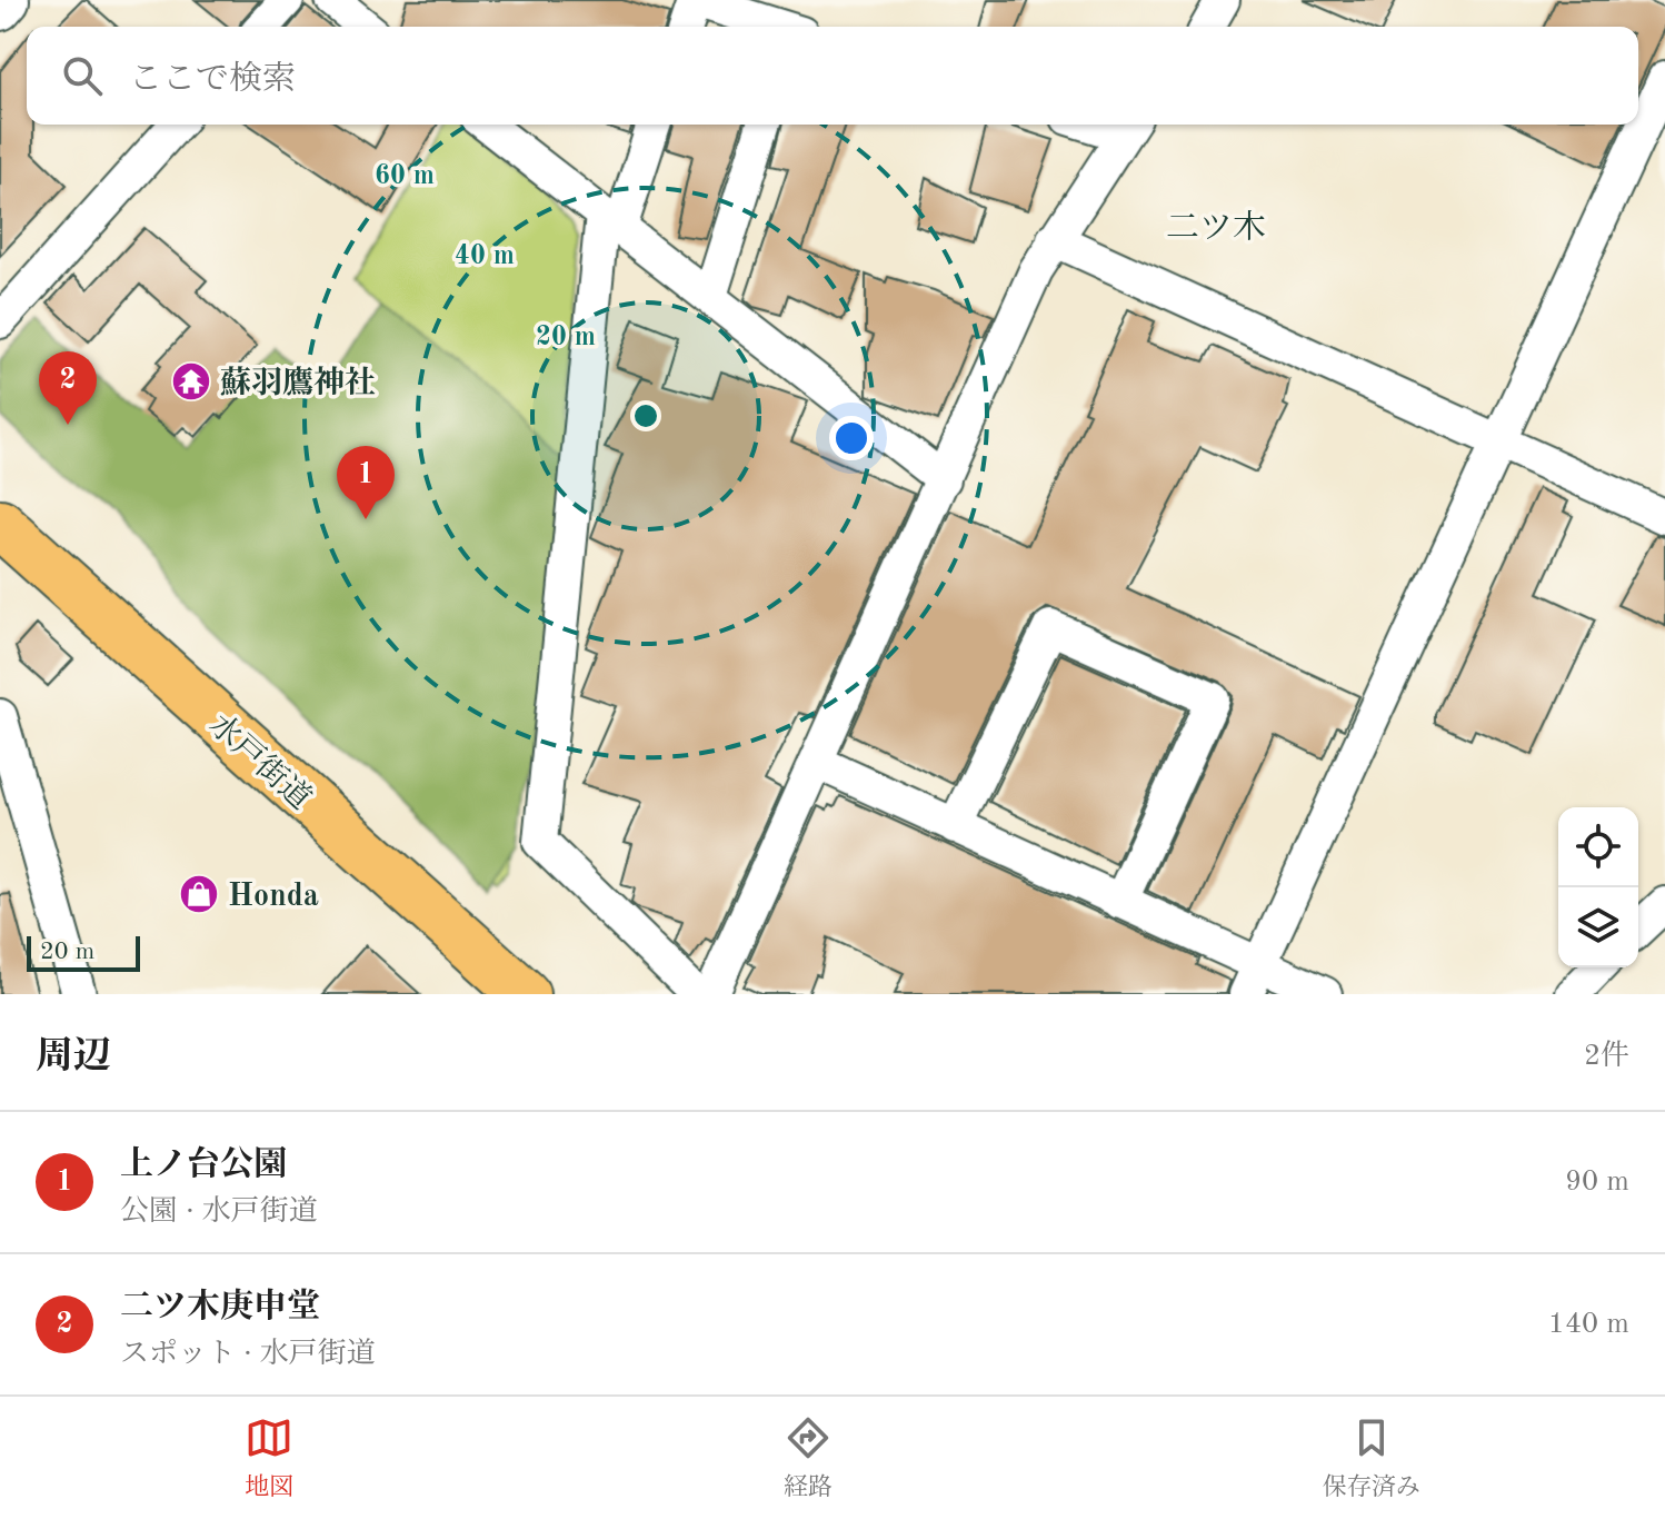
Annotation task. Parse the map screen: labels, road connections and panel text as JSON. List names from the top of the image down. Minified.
{"streets":{"highway":["水戸街道"]},"districts":["二ツ木"],"places":{"temple":["蘇羽鷹神社"],"shop":["Honda"]},"scale_bar":"20 m","page":{"search":"ここで検索","pins":["2","1"],"scale":"20 m","heading":["周辺","2件"],"list":[{"mark":"1","name":"上ノ台公園","note":"公園 · 水戸街道","value":"90 m"},{"mark":"2","name":"二ツ木庚申堂","note":"スポット · 水戸街道","value":"140 m"}],"nav":["地図","経路","保存済み"]},"rings":["60 m","40 m","20 m"]}
